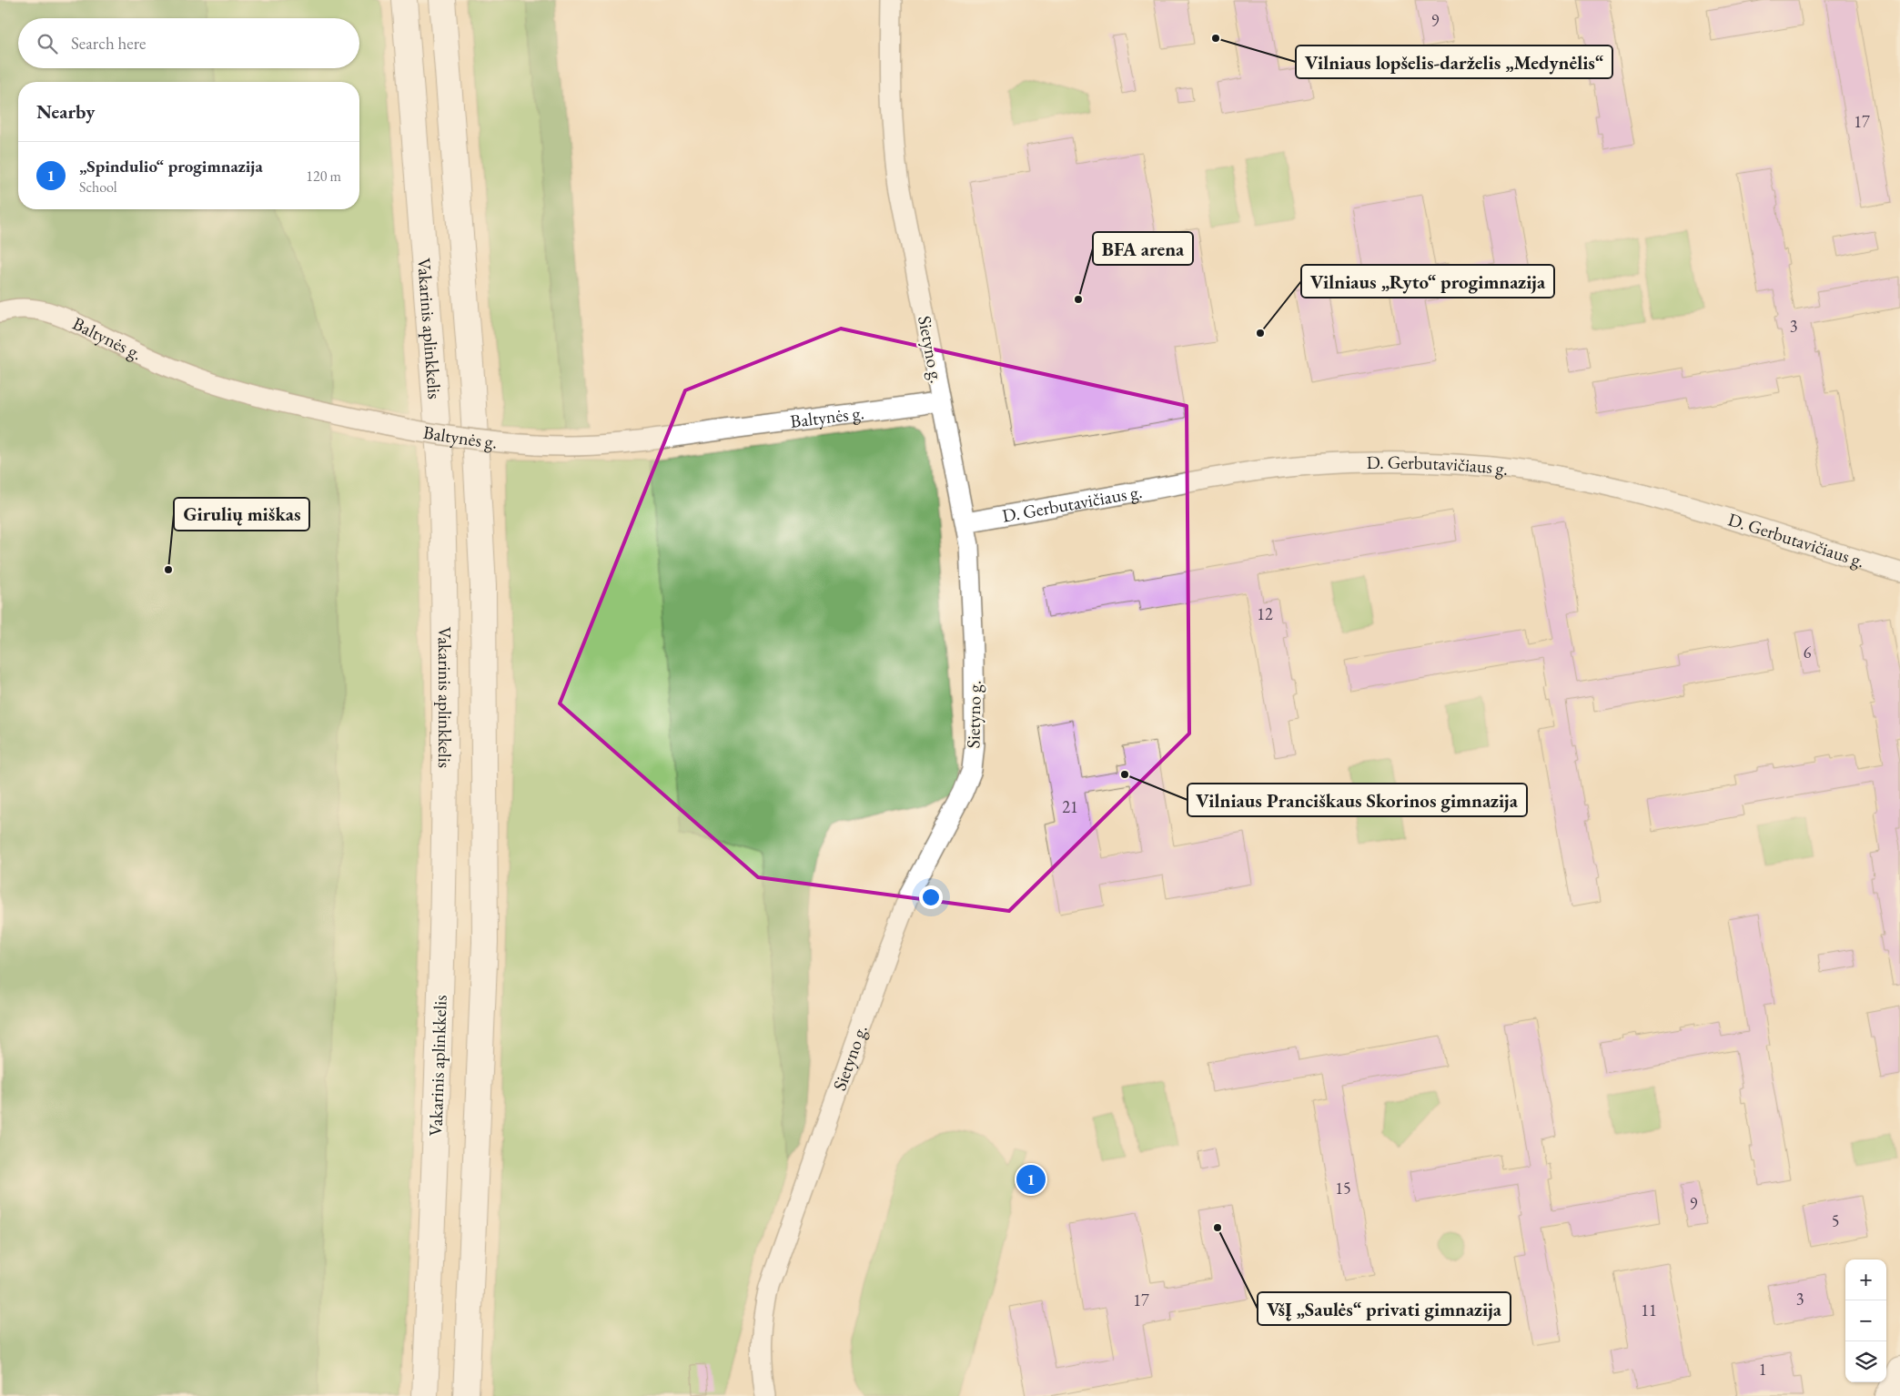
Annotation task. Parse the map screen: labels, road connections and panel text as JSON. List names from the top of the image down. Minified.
{"streets":{"main road":["Vakarinis aplinkkelis"],"street":["Baltynės g.","Sietyno g.","D. Gerbutavičiaus g."]},"crossings":[["Baltynės g.","Sietyno g."],["Sietyno g.","D. Gerbutavičiaus g."]],"places":["Vilniaus lopšelis-darželis „Medynėlis“","BFA arena","Vilniaus „Ryto“ progimnazija","Girulių miškas","Vilniaus Pranciškaus Skorinos gimnazija","VšĮ „Saulės“ privati gimnazija"],"house_numbers":["9","17","3","12","6","21","15","9","5","3","17","11","1"],"page":{"search":"Search here","heading":"Nearby","list":[{"mark":"1","name":"„Spindulio“ progimnazija","note":"School","value":"120 m"}],"pins":"1","map_buttons":["+","−"]}}
